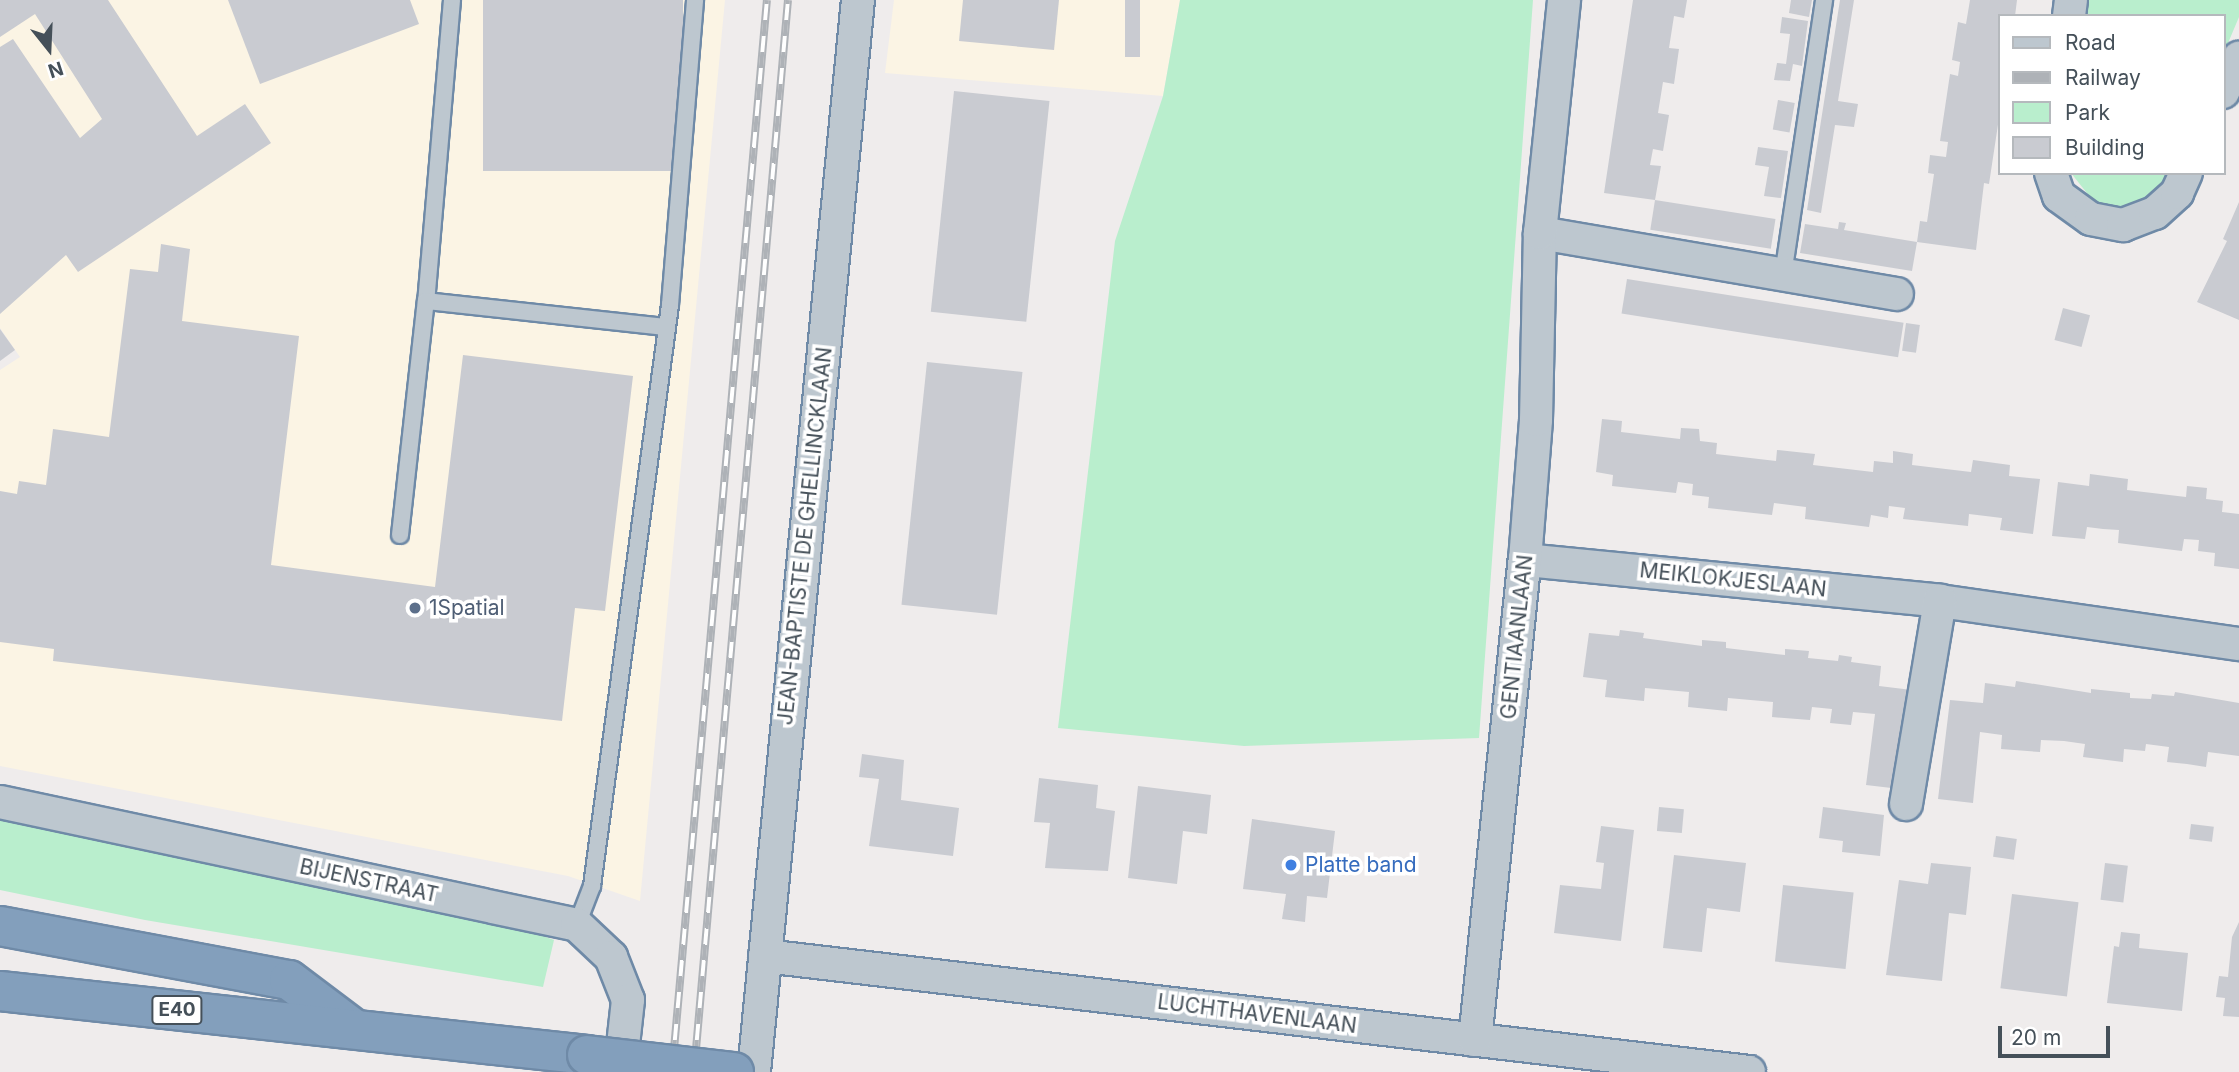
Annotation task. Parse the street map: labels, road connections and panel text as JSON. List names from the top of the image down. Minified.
{"streets":{"highway":["E40"],"street":["JEAN-BAPTISTE DE GHELLINCKLAAN","MEIKLOKJESLAAN","GENTIAANLAAN","BIJENSTRAAT","LUCHTHAVENLAAN"]},"crossings":[["JEAN-BAPTISTE DE GHELLINCKLAAN","LUCHTHAVENLAAN"],["MEIKLOKJESLAAN","GENTIAANLAAN"],["GENTIAANLAAN","LUCHTHAVENLAAN"]],"places":["1Spatial","Platte band"],"legend":["Road","Railway","Park","Building"],"scale_bar":"20 m","north":"bottom"}
